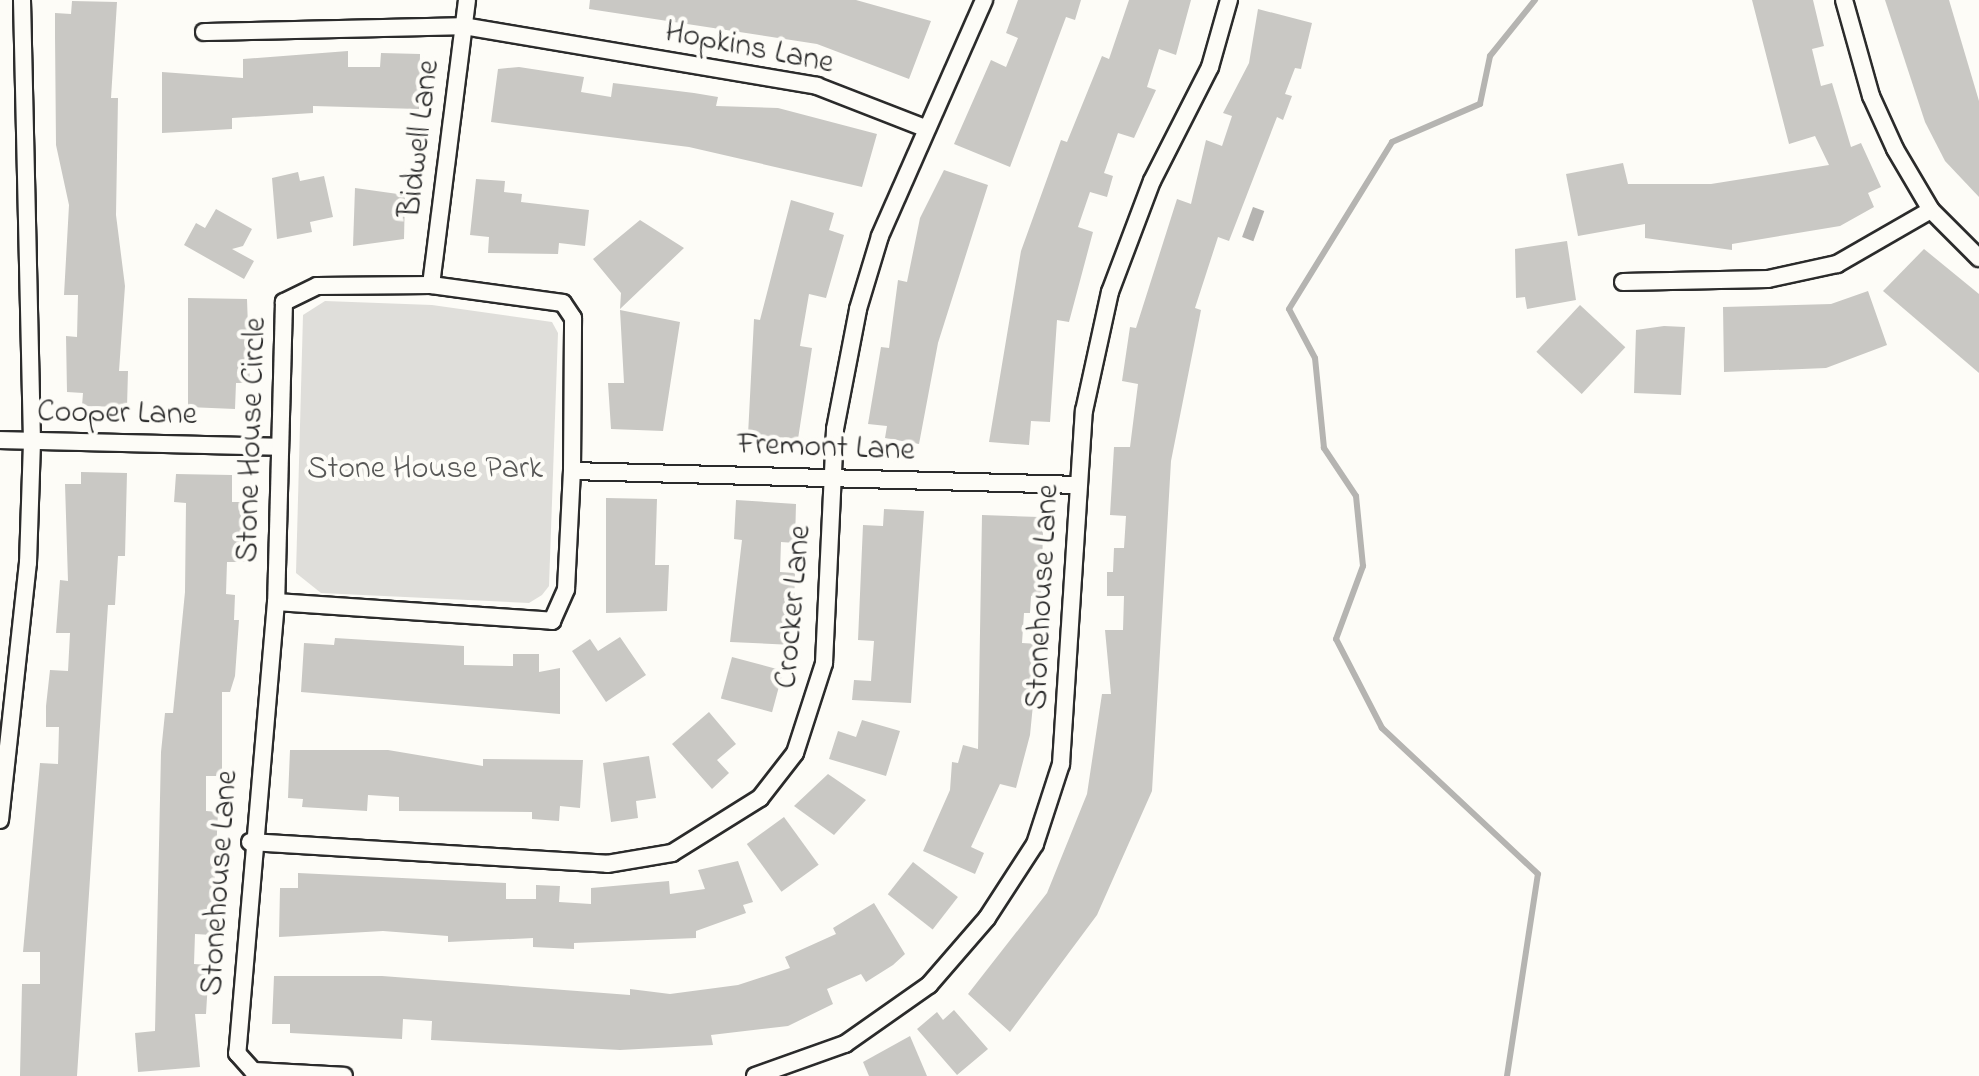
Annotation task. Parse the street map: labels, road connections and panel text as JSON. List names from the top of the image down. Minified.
{"streets":{"street":["Hopkins Lane","Bidwell Lane","Cooper Lane","Stone House Circle","Fremont Lane","Stonehouse Lane","Crocker Lane"]},"crossings":[["Hopkins Lane","Bidwell Lane"],["Hopkins Lane","Crocker Lane"],["Bidwell Lane","Stone House Circle"],["Cooper Lane","Stone House Circle"],["Stone House Circle","Fremont Lane"],["Stone House Circle","Stonehouse Lane"],["Fremont Lane","Stonehouse Lane"],["Fremont Lane","Crocker Lane"],["Stonehouse Lane","Crocker Lane"]],"parks":["Stone House Park"]}
